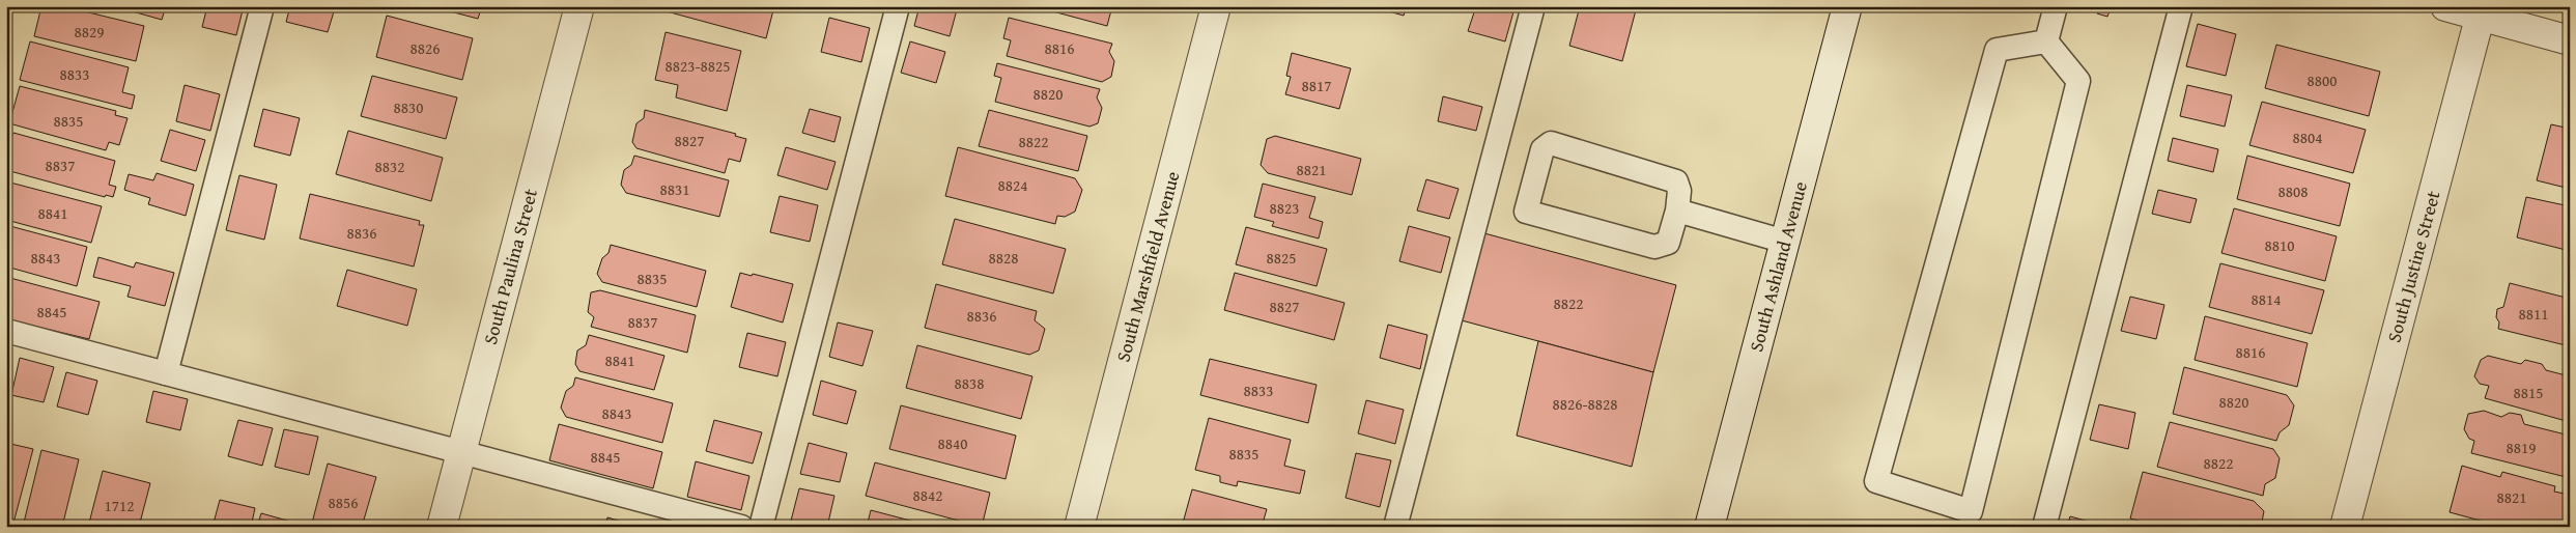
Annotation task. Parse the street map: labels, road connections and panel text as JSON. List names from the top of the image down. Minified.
{"streets":{"street":["South Paulina Street","South Marshfield Avenue","South Ashland Avenue","South Justine Street"]},"house_numbers":["8829","8826","8816","8823-8825","8833","8800","8817","8820","8830","8835","8804","8827","8822","8837","8832","8821","8824","8831","8808","8823","8841","8836","8810","8843","8828","8825","8835","8814","8822","8827","8845","8811","8836","8837","8816","8841","8838","8833","8815","8820","8826-8828","8843","8840","8819","8835","8845","8822","8842","8821","8856","1712"]}
